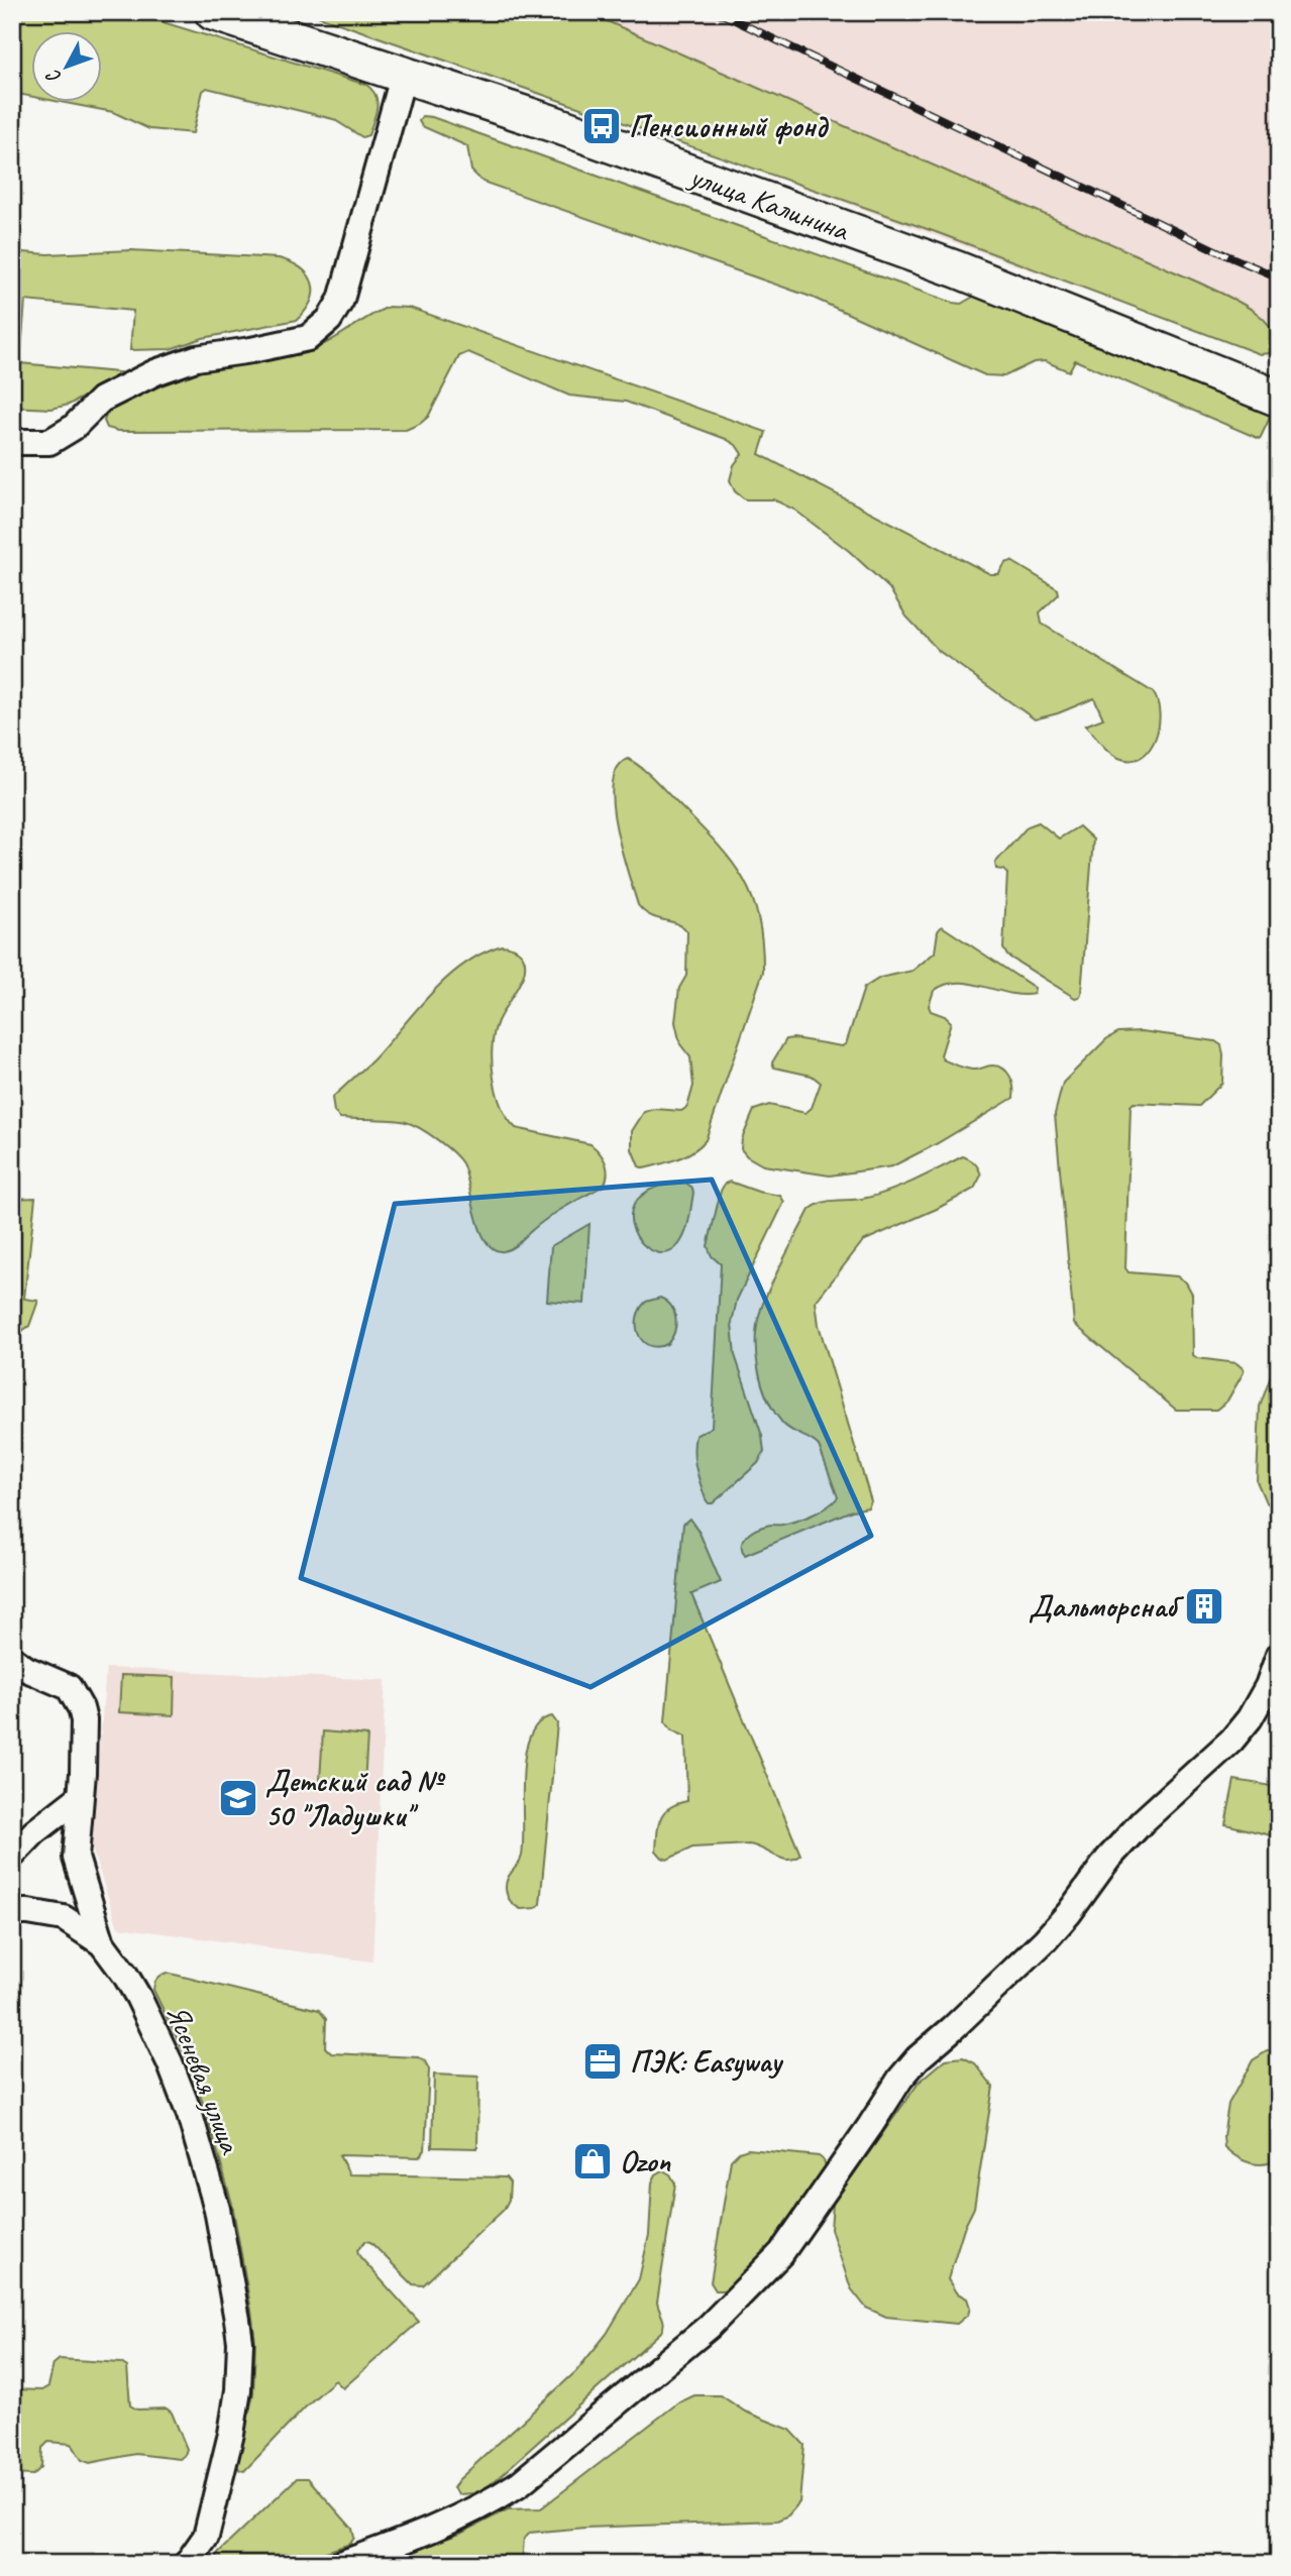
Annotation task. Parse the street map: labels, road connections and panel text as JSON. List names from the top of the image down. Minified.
{"streets":{"main road":["улица Калинина"],"street":["Ясеневая улица"]},"places":{"bus stop":["Пенсионный фонд"],"building":["Дальморснаб"],"school or university":["Детский сад № 50 \"Ладушки\""],"office":["ПЭК: Easyway"],"shop":["Ozon"]},"north":"bottom left"}
